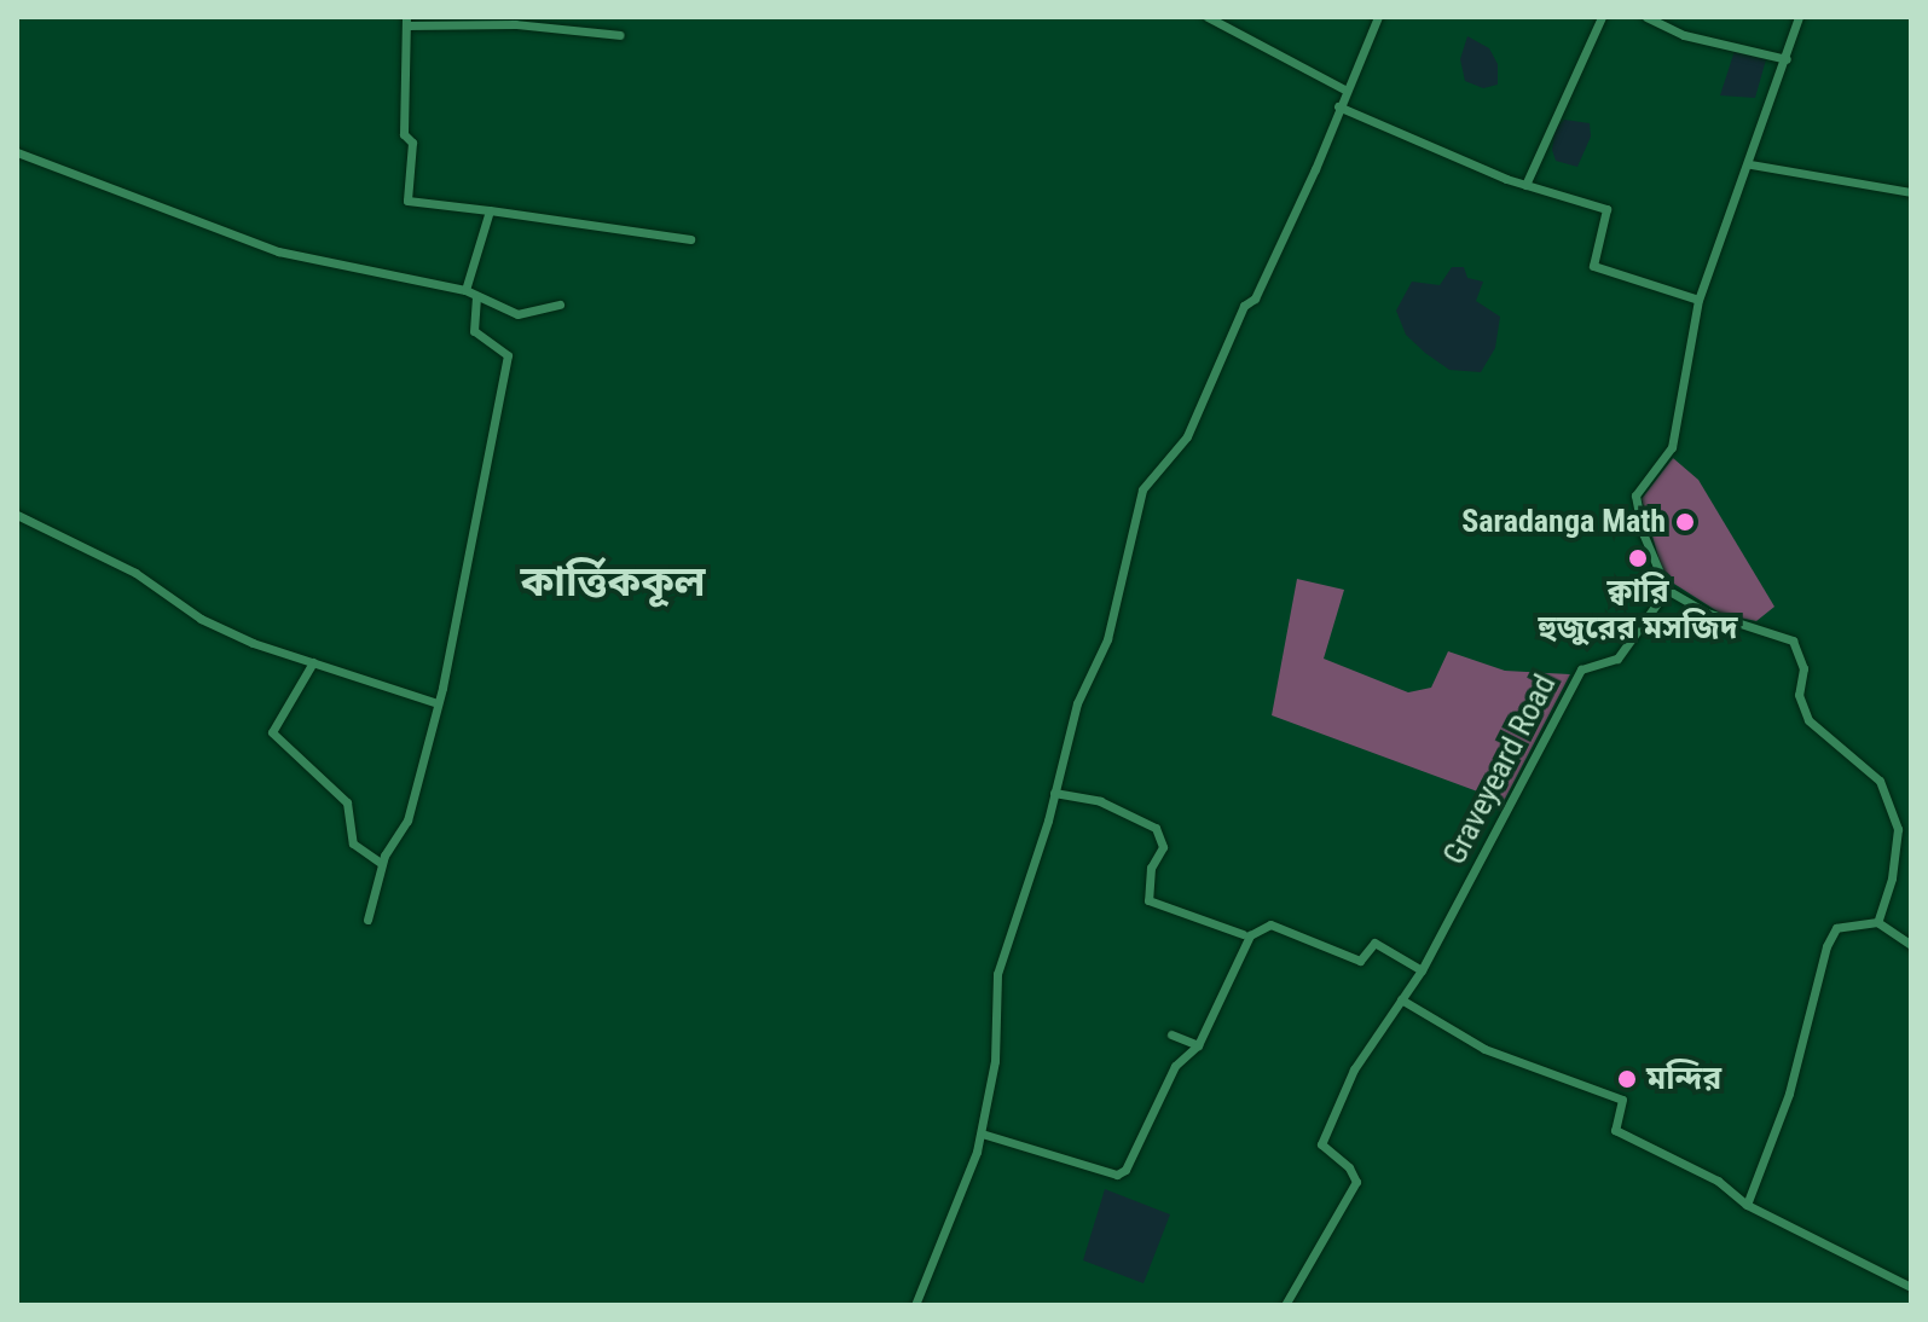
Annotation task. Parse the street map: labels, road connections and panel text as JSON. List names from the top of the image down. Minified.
{"streets":{"street":["Graveyeard Road"]},"districts":["কার্ত্তিককূল"],"places":["Saradanga Math","ক্বারি হুজুরের মসজিদ","মন্দির"]}
